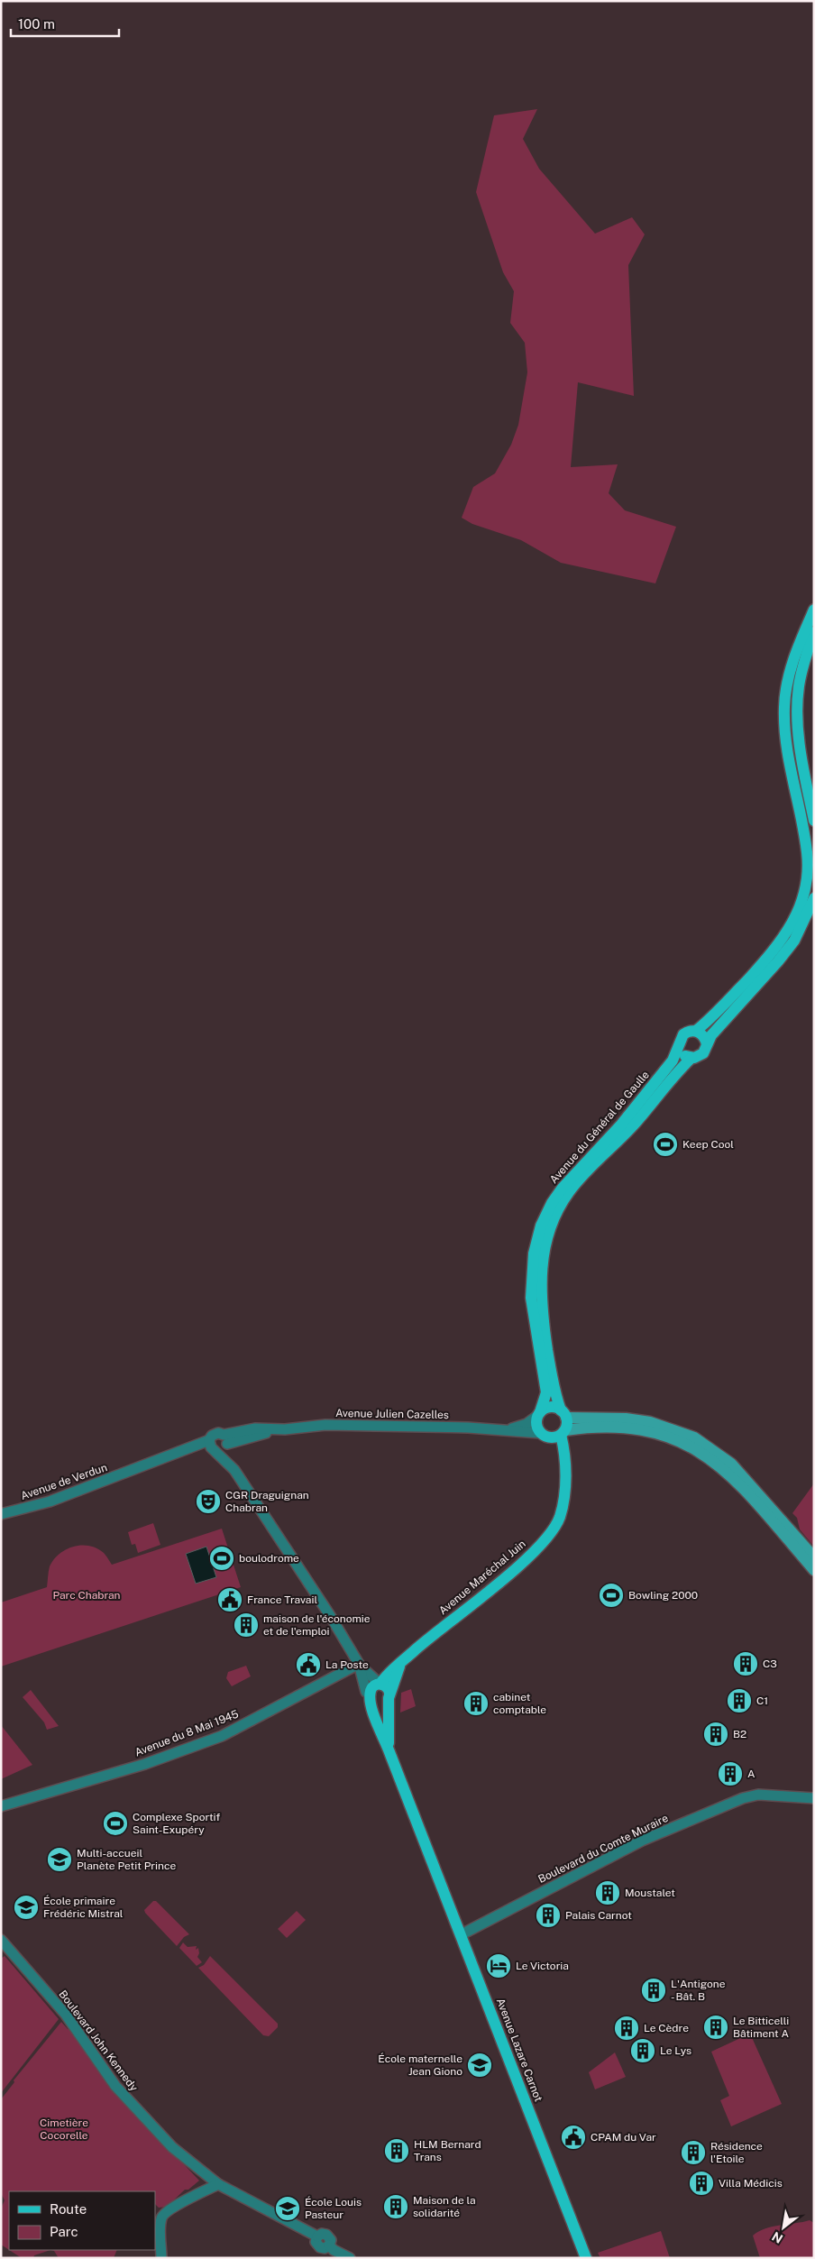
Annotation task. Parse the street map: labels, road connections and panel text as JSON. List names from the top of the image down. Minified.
{"streets":{"main road":["Avenue du Général de Gaulle","Avenue Maréchal Juin","Avenue Lazare Carnot"],"street":["Avenue Julien Cazelles","Avenue de Verdun","Avenue du 8 Mai 1945","Boulevard du Comte Muraire","Boulevard John Kennedy"]},"crossings":[["Avenue du Général de Gaulle","Avenue Julien Cazelles"],["Avenue du Général de Gaulle","Avenue Maréchal Juin"],["Avenue Julien Cazelles","Avenue de Verdun"],["Avenue Julien Cazelles","Avenue Maréchal Juin"],["Avenue Maréchal Juin","Avenue Lazare Carnot"],["Boulevard du Comte Muraire","Avenue Lazare Carnot"]],"parks":["Parc Chabran","Cimetière Cocorelle"],"places":{"sports":["Keep Cool","boulodrome","Bowling 2000","Complexe Sportif Saint-Exupéry"],"theatre":["CGR Draguignan Chabran"],"public building":["France Travail","La Poste","CPAM du Var"],"building":["maison de l'économie et de l'emploi","C3","C1","cabinet comptable","B2","A","Moustalet","Palais Carnot","L'Antigone - Bât. B","Le Bitticelli Bâtiment A","Le Cèdre","Le Lys","HLM Bernard Trans","Résidence l'Etoile","Villa Médicis","Maison de la solidarité"],"school or university":["Multi-accueil Planète Petit Prince","École primaire Frédéric Mistral","École maternelle Jean Giono","École Louis Pasteur"],"hotel":["Le Victoria"]},"legend":["Route","Parc"],"scale_bar":"100 m","north":"bottom left"}
